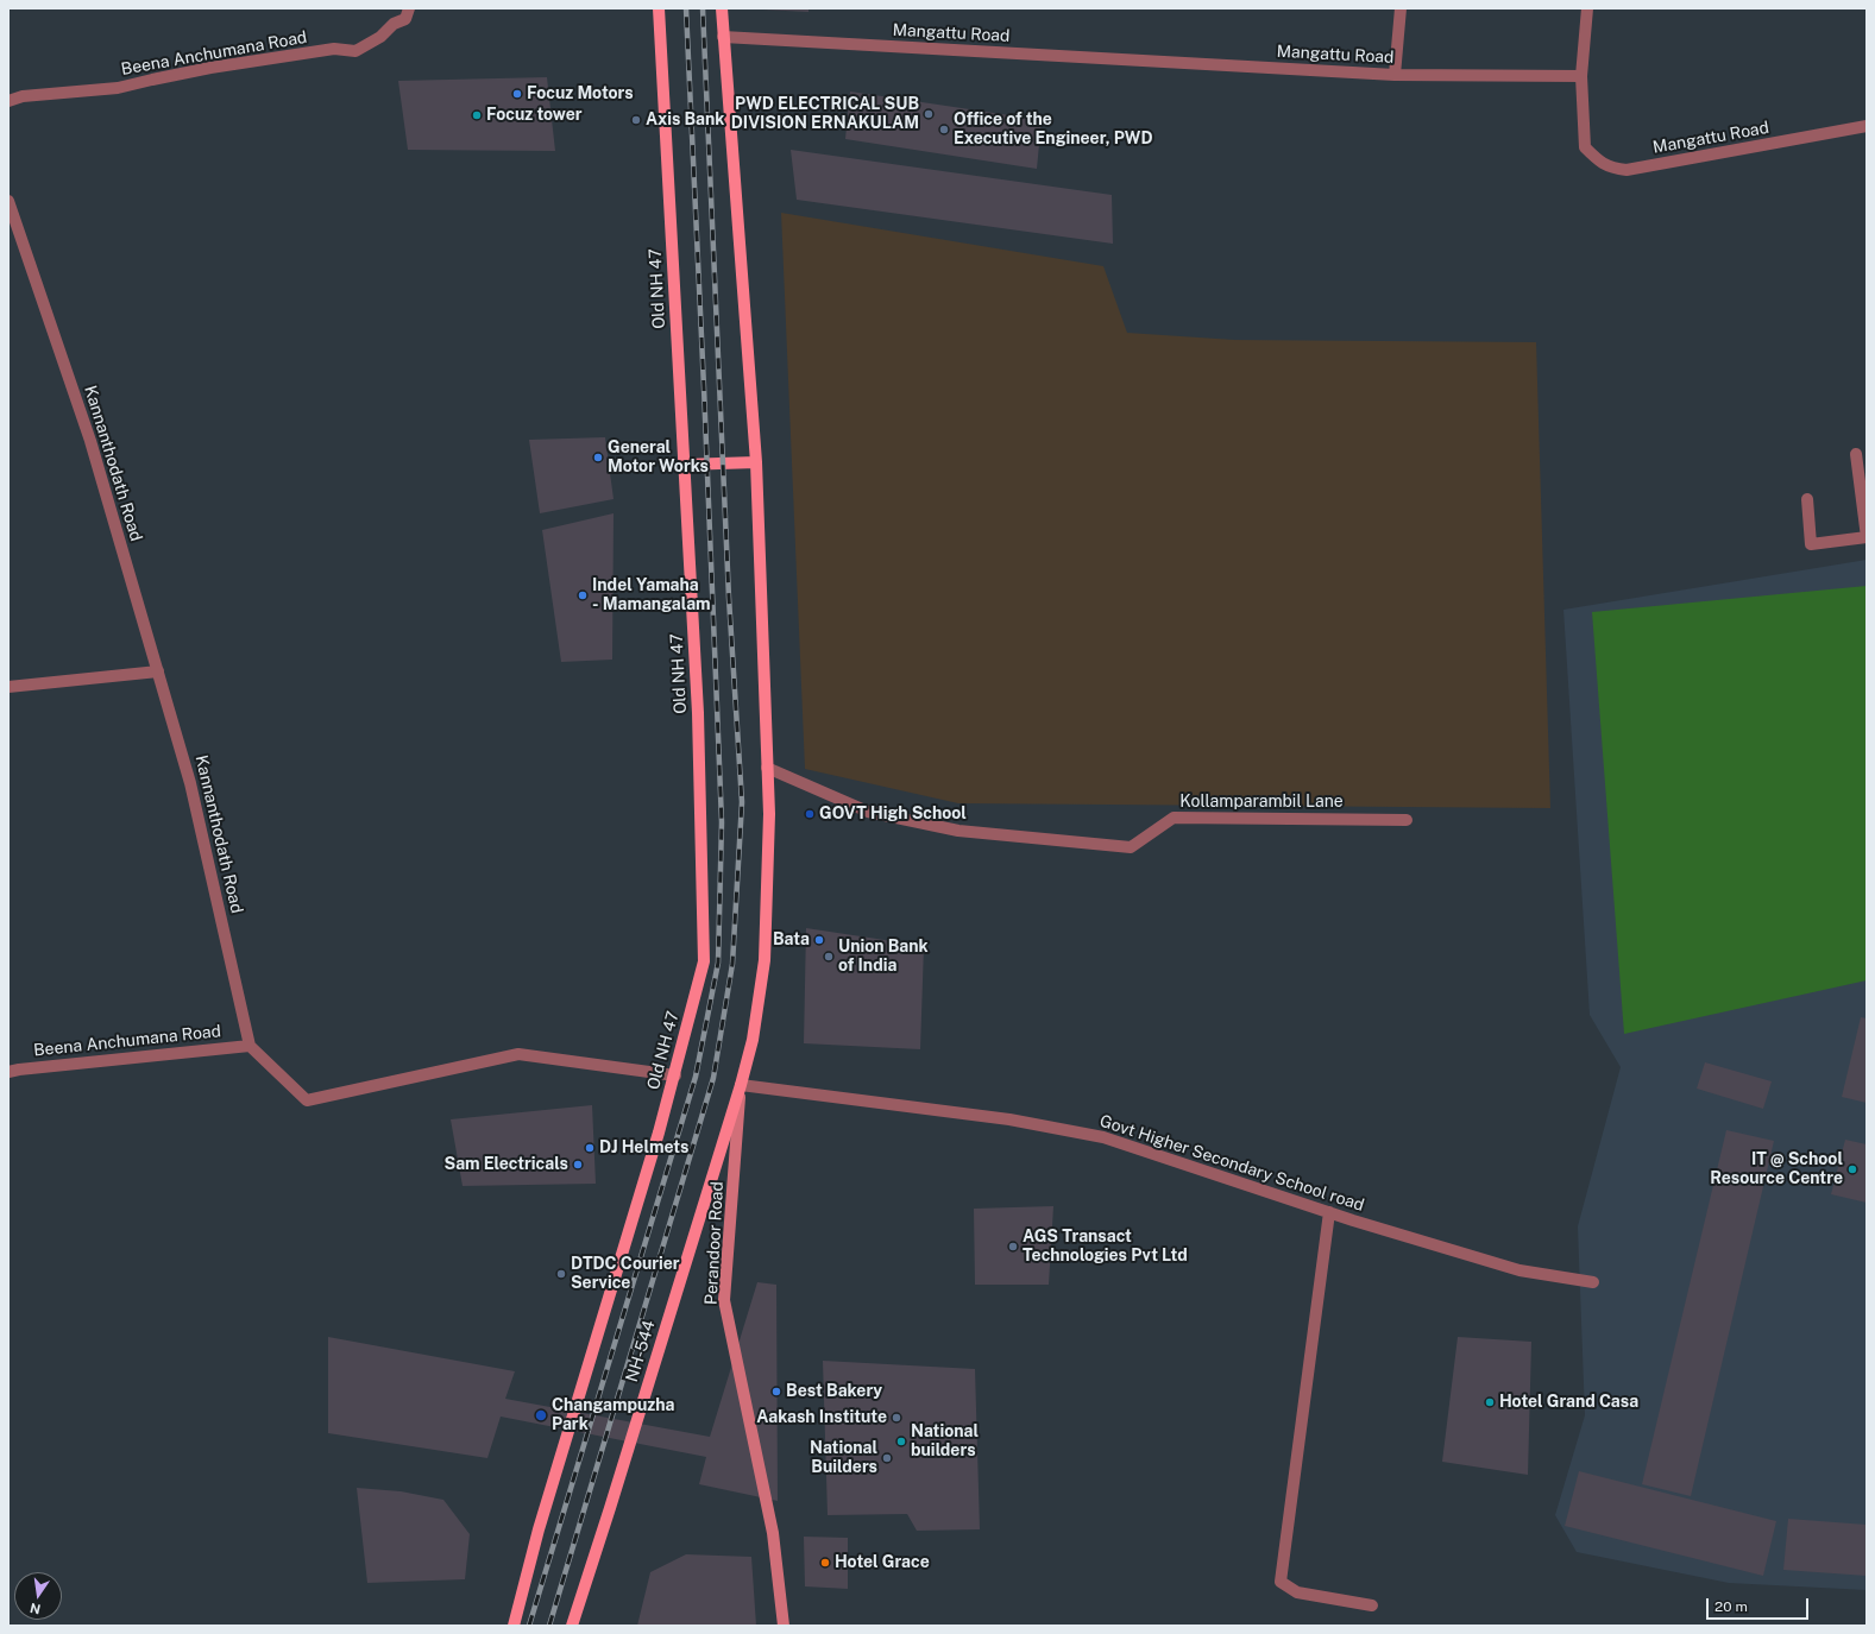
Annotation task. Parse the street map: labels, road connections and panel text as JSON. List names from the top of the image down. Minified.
{"streets":{"main road":["Old NH 47","Perandoor Road","NH-544"],"street":["Mangattu Road","Beena Anchumana Road","Kannanthodath Road","Kollamparambil Lane","Govt Higher Secondary School road"]},"crossings":[["Beena Anchumana Road","Kannanthodath Road"],["Govt Higher Secondary School road","Perandoor Road"],["Govt Higher Secondary School road","NH-544"],["Perandoor Road","NH-544"]],"places":["Focuz Motors","PWD ELECTRICAL SUB DIVISION ERNAKULAM","Focuz tower","Axis Bank","Office of the Executive Engineer, PWD","General Motor Works","Indel Yamaha - Mamangalam","GOVT High School","Bata","Union Bank of India","DJ Helmets","Sam Electricals","IT @ School Resource Centre","AGS Transact Technologies Pvt Ltd","DTDC Courier Service","Best Bakery","Hotel Grand Casa","Changampuzha Park","Aakash Institute","National builders","National Builders","Hotel Grace"],"scale_bar":"20 m","north":"bottom"}
